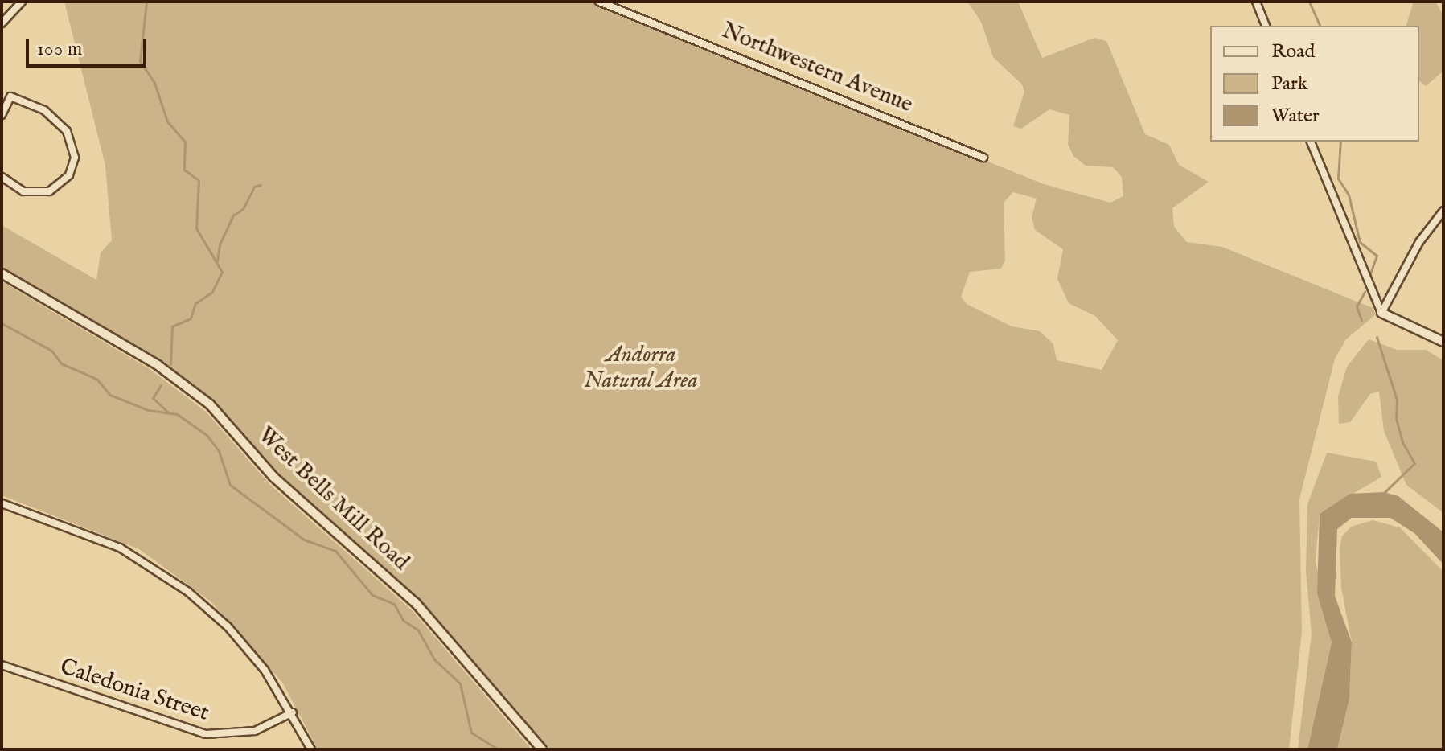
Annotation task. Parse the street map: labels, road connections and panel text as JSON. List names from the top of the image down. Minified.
{"streets":{"street":["Northwestern Avenue","West Bells Mill Road","Caledonia Street"]},"parks":["Andorra Natural Area"],"legend":["Road","Park","Water"],"scale_bar":"100 m"}
